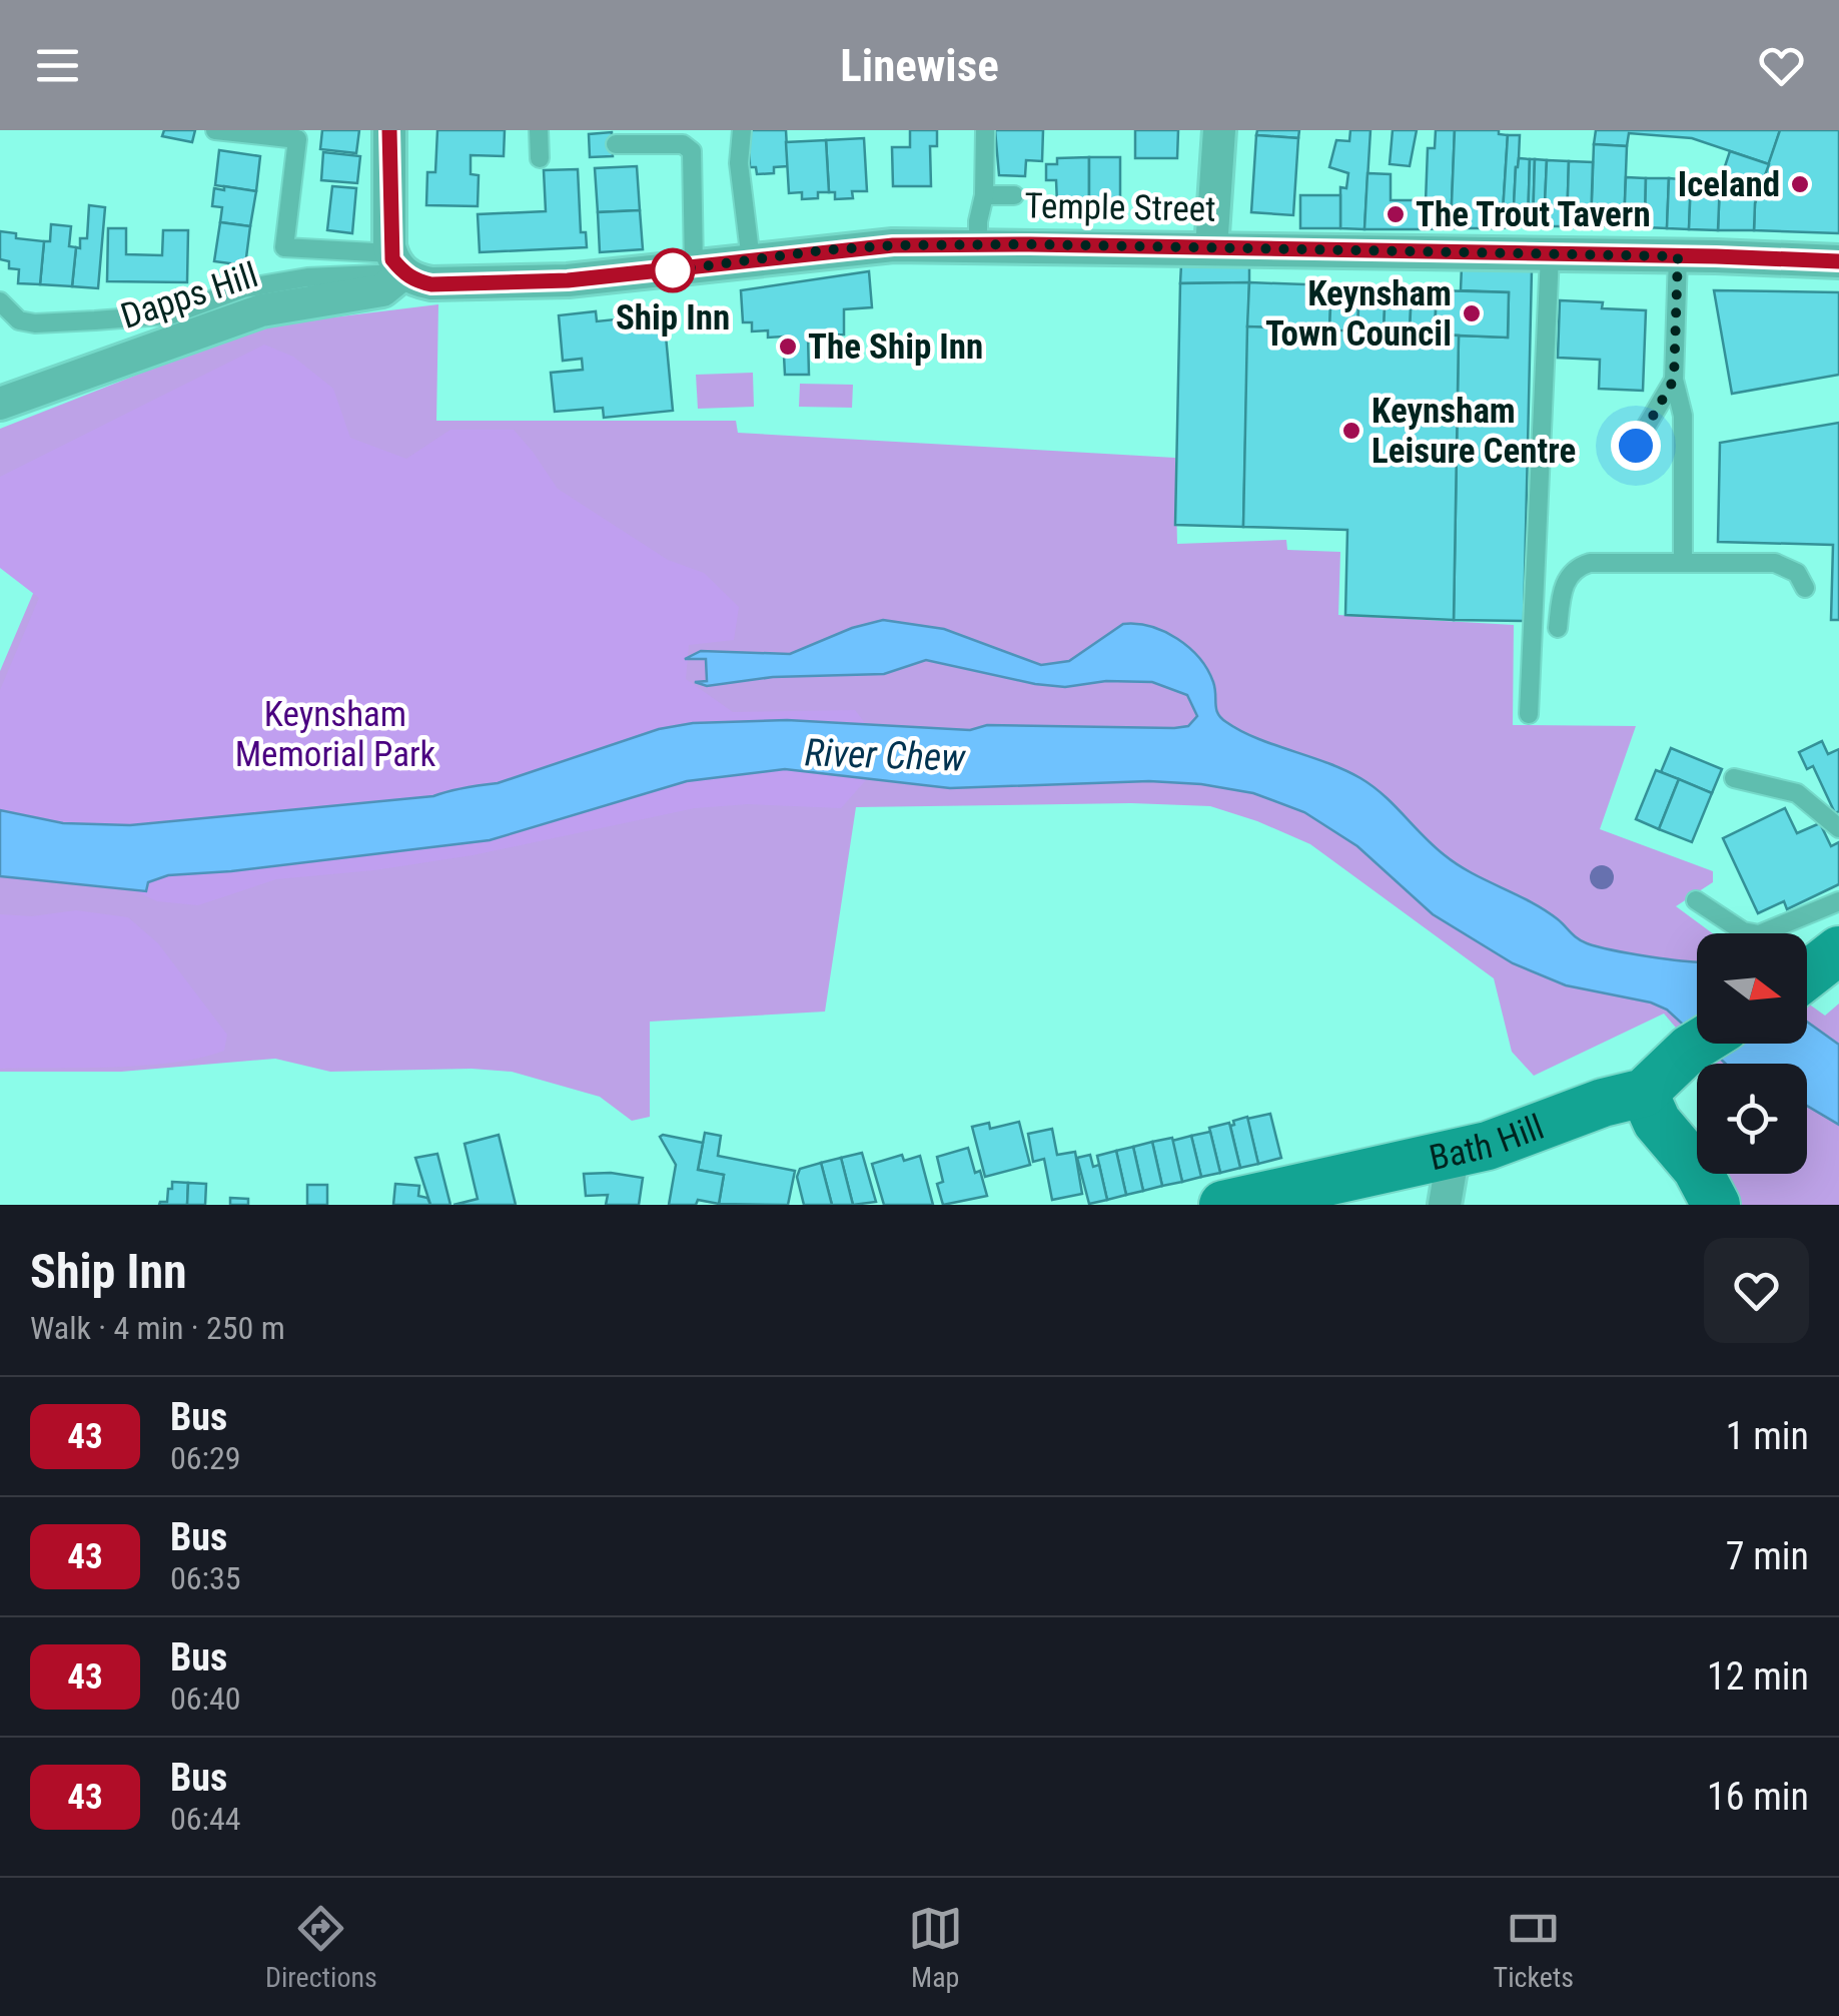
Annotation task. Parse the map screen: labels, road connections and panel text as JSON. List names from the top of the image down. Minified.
{"streets":{"main road":["Bath Hill"],"street":["Temple Street","Dapps Hill"]},"crossings":[["Temple Street","Dapps Hill"]],"water":["River Chew"],"parks":["Keynsham Memorial Park"],"places":["Iceland","The Trout Tavern","Ship Inn","Keynsham Town Council","The Ship Inn","Keynsham Leisure Centre"],"lines":["bus line 43"],"north":"right","page":{"header":"Linewise","heading":["Ship Inn","Walk · 4 min · 250 m"],"list":[{"mark":"43","name":"Bus","note":"06:29","value":"1 min"},{"mark":"43","name":"Bus","note":"06:35","value":"7 min"},{"mark":"43","name":"Bus","note":"06:40","value":"12 min"},{"mark":"43","name":"Bus","note":"06:44","value":"16 min"}],"tabs":["Directions","Map","Tickets"]}}
